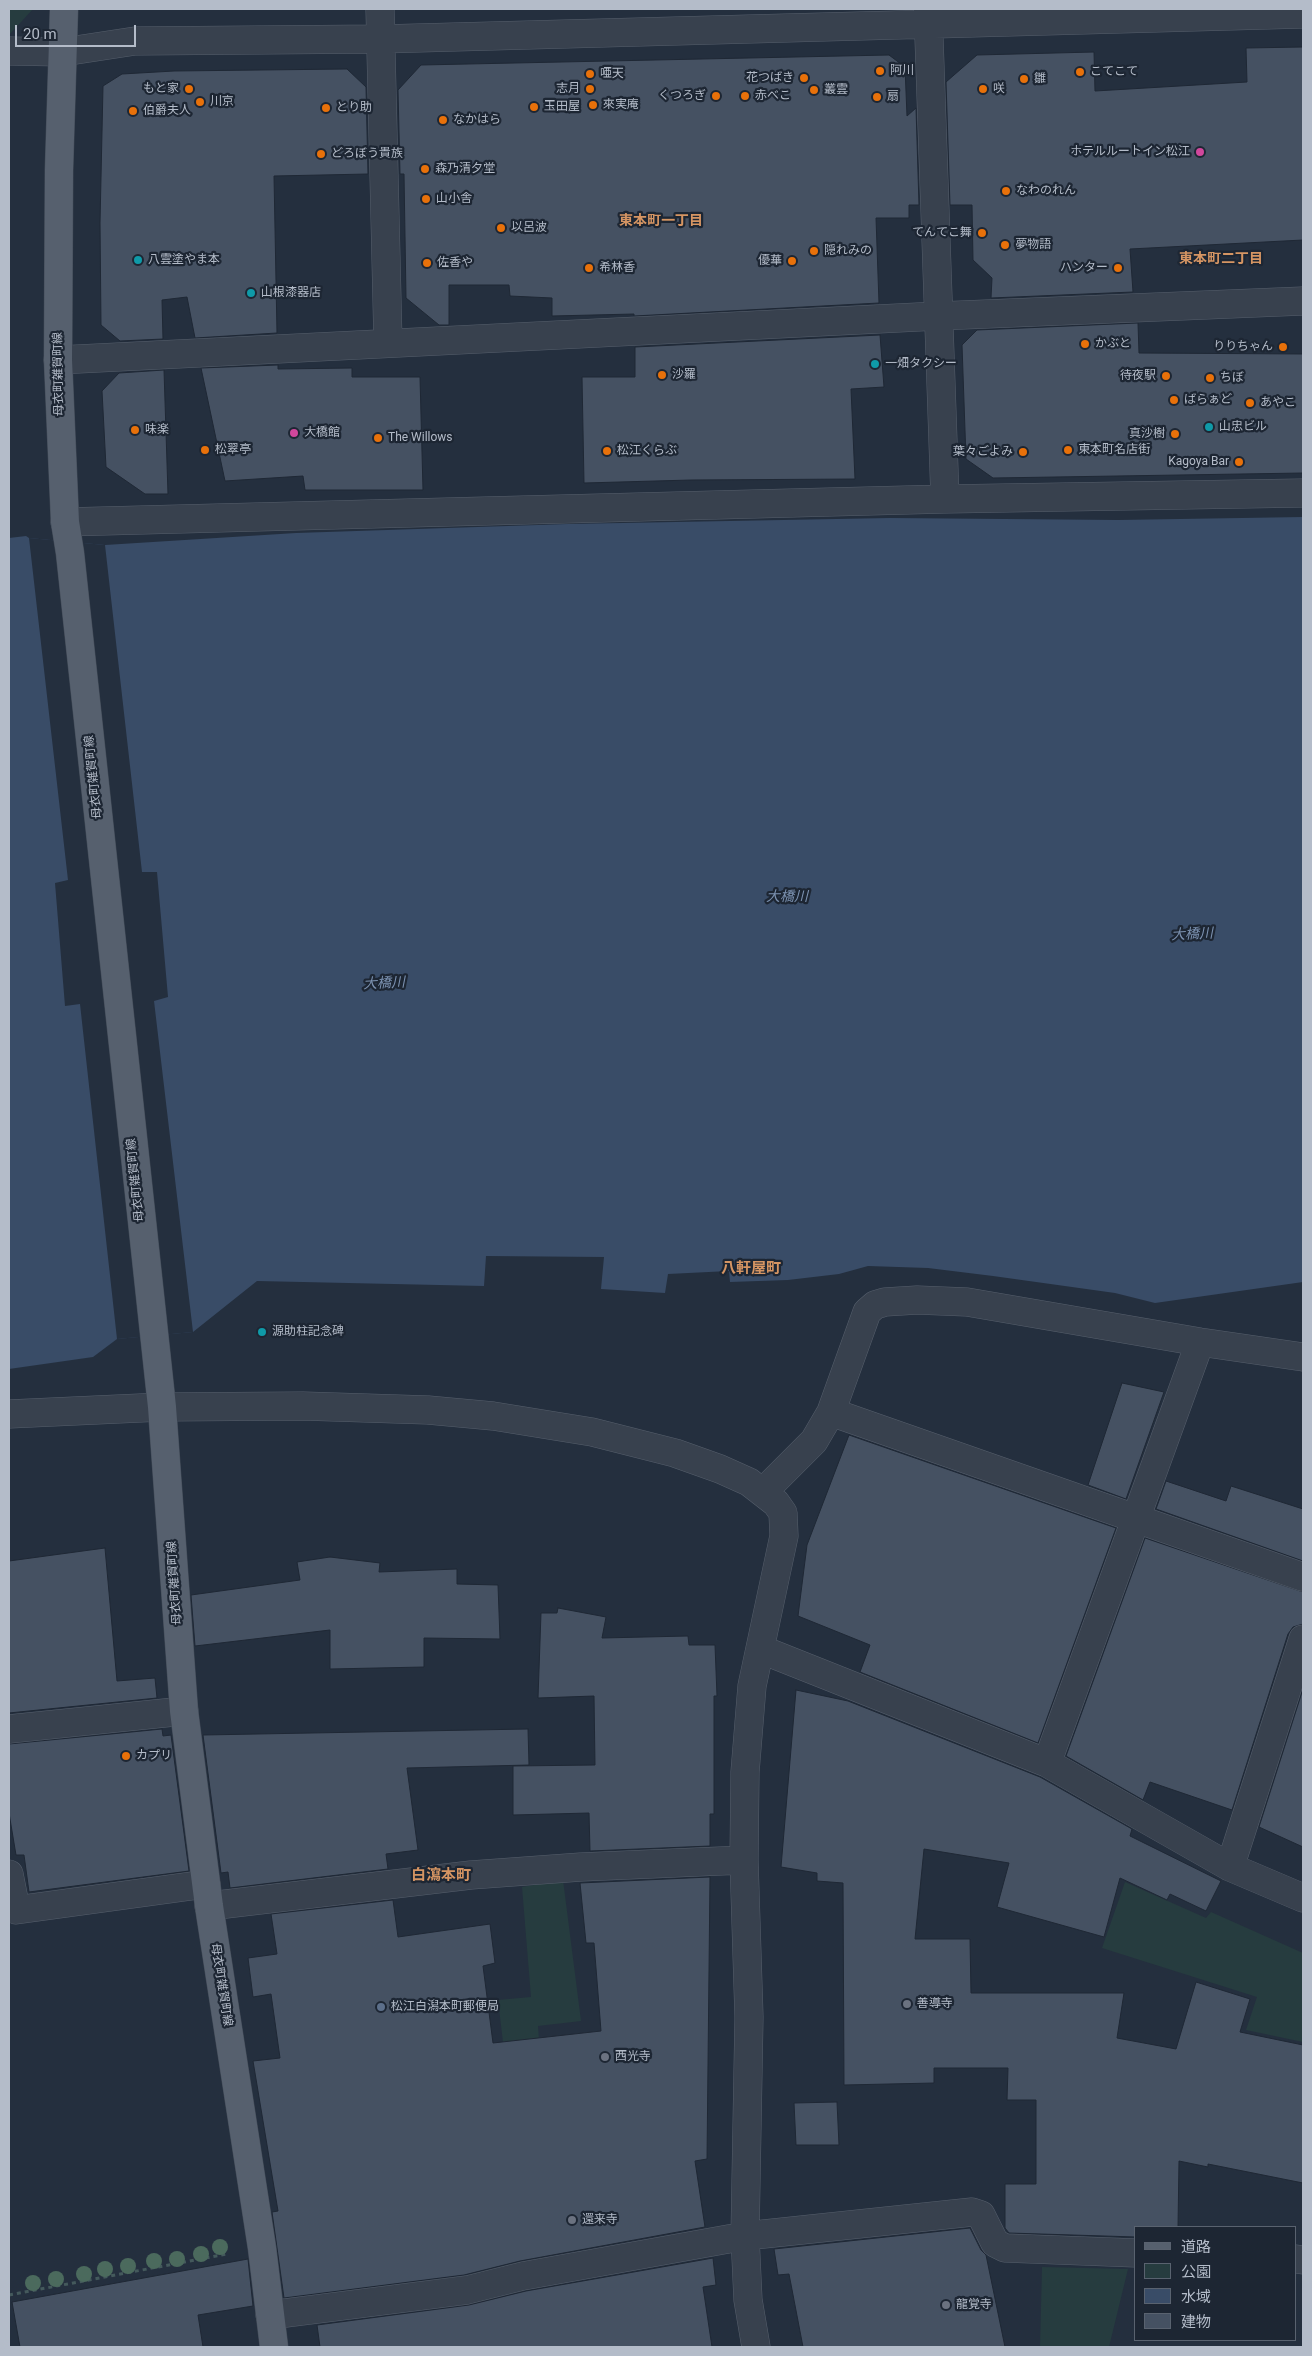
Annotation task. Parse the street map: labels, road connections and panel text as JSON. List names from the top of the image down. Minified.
{"streets":{"main road":["母衣町雑賀町線"]},"districts":["東本町一丁目","東本町二丁目","八軒屋町","白瀉本町"],"water":["大橋川"],"places":["阿川","こてこて","唖天","花つばき","雛","もと家","志月","咲","叢雲","くつろぎ","赤べこ","扇","川京","來実庵","玉田屋","とり助","伯爵夫人","なかはら","ホテルルートイン松江","どろぼう貴族","森乃清夕堂","なわのれん","山小舎","以呂波","てんてこ舞","夢物語","隠れみの","八雲塗やま本","優華","佐香や","希林香","ハンター","山根漆器店","かぶと","りりちゃん","一畑タクシー","沙羅","待夜駅","ちぼ","ばらぁど","あやこ","山忠ビル","味楽","大橋館","真沙樹","The Willows","松翠亭","東本町名店街","松江くらぶ","葉々ごよみ","Kagoya Bar","源助柱記念碑","カプリ","善導寺","松江白潟本町郵便局","西光寺","還来寺","龍覚寺"],"legend":["道路","公園","水域","建物"],"scale_bar":"20 m"}
